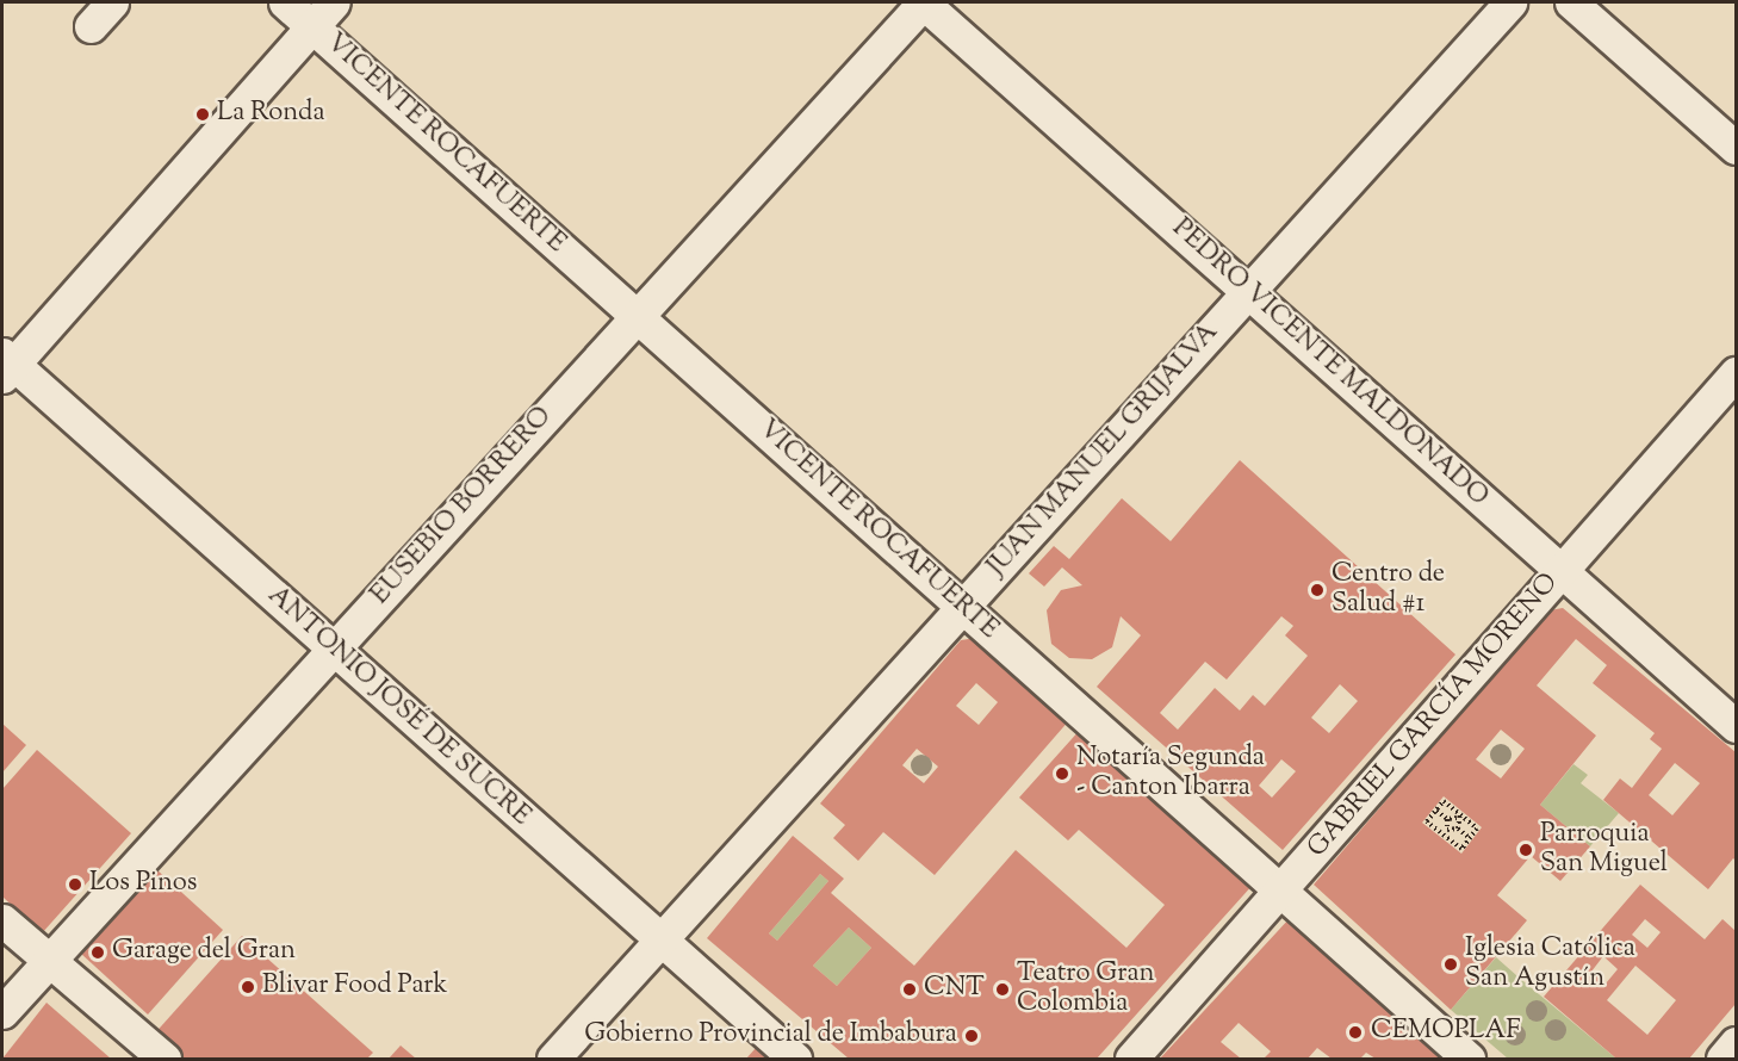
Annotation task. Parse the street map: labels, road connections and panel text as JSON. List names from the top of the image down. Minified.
{"streets":{"street":["VICENTE ROCAFUERTE","PEDRO VICENTE MALDONADO","JUAN MANUEL GRIJALVA","EUSEBIO BORRERO","ANTONIO JOSÉ DE SUCRE","GABRIEL GARCÍA MORENO"]},"crossings":[["VICENTE ROCAFUERTE","JUAN MANUEL GRIJALVA"],["VICENTE ROCAFUERTE","EUSEBIO BORRERO"],["VICENTE ROCAFUERTE","GABRIEL GARCÍA MORENO"],["PEDRO VICENTE MALDONADO","JUAN MANUEL GRIJALVA"],["PEDRO VICENTE MALDONADO","EUSEBIO BORRERO"],["PEDRO VICENTE MALDONADO","GABRIEL GARCÍA MORENO"],["JUAN MANUEL GRIJALVA","ANTONIO JOSÉ DE SUCRE"],["EUSEBIO BORRERO","ANTONIO JOSÉ DE SUCRE"]],"places":["La Ronda","Centro de Salud #1","Notaría Segunda - Canton Ibarra","Parroquia San Miguel","Los Pinos","Garage del Gran","Iglesia Católica San Agustín","Blivar Food Park","CNT","Teatro Gran Colombia","CEMOPLAF","Gobierno Provincial de Imbabura"]}
